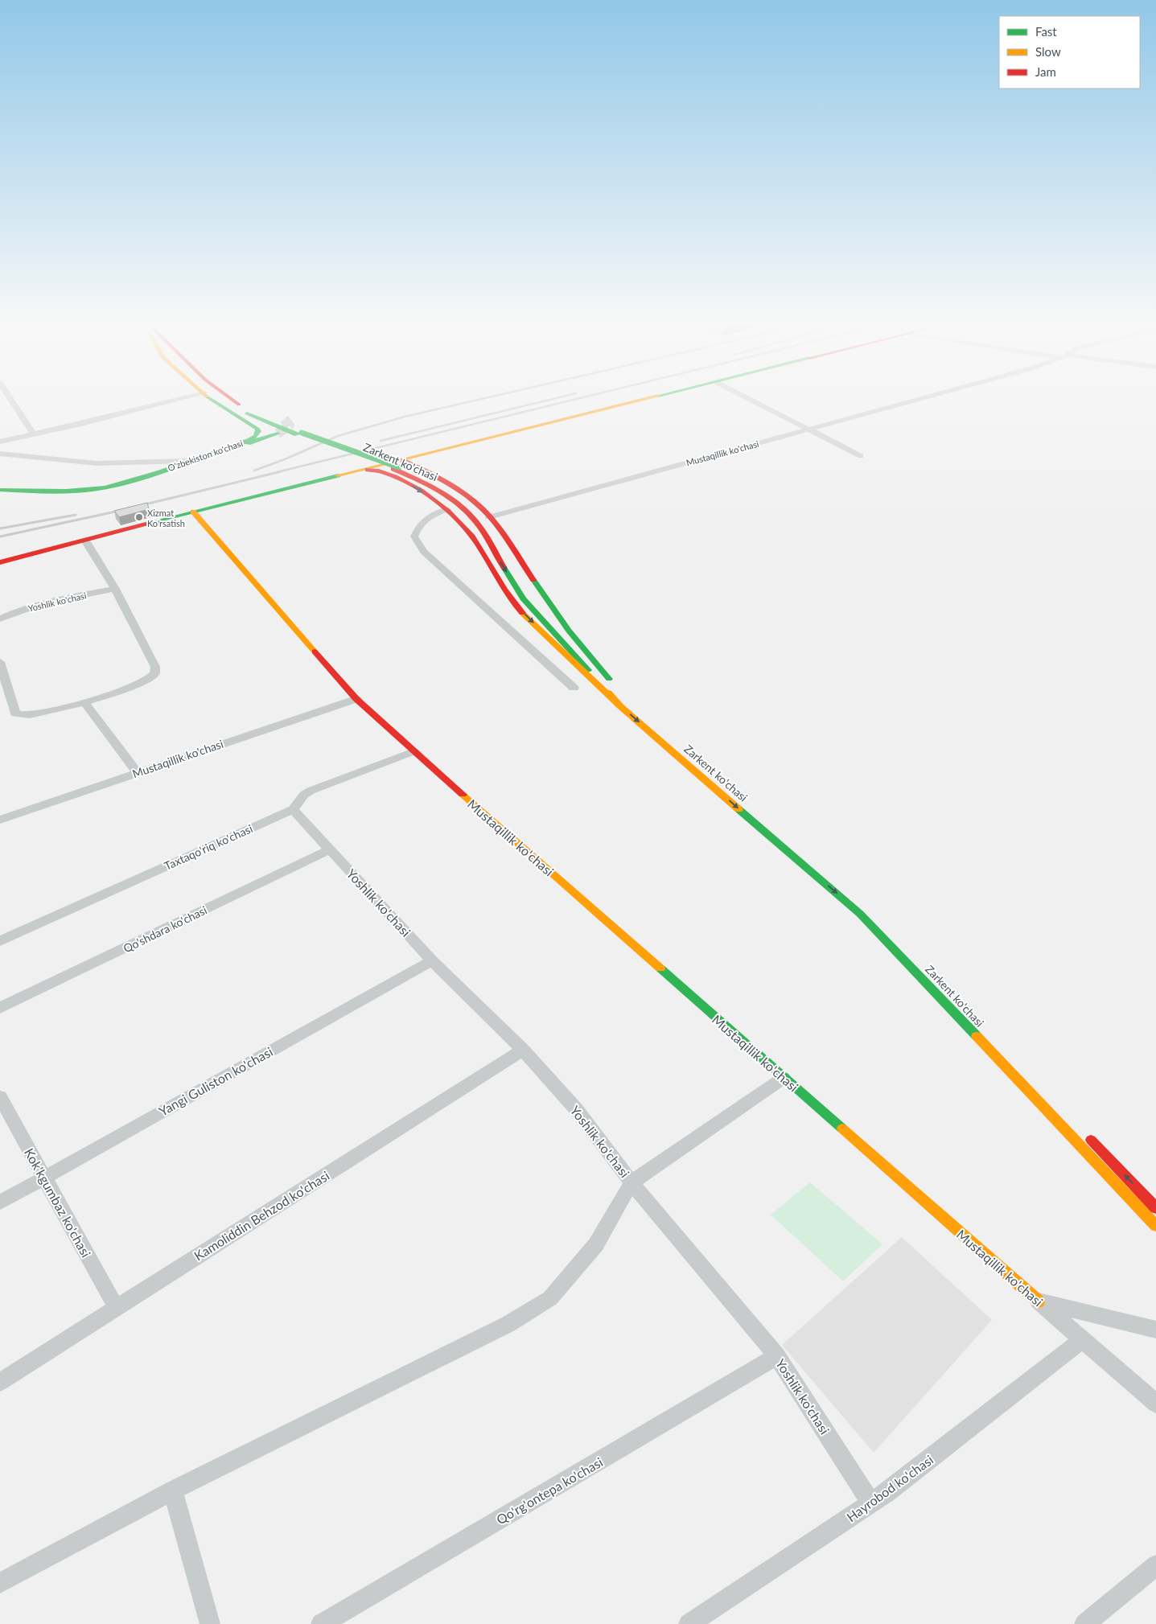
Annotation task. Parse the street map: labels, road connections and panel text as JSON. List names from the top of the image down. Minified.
{"streets":{"main road":["Mustaqillik ko'chasi","O'zbekiston ko'chasi","Zarkent ko'chasi"],"street":["Yoshlik ko'chasi","Taxtaqo'riq ko'chasi","Qo'shdara ko'chasi","Yangi Guliston ko'chasi","Kok'kgumbaz ko'chasi","Kamoliddin Behzod ko'chasi","Hayrobod ko'chasi","Qo'rg'ontepa ko'chasi"]},"crossings":[["Mustaqillik ko'chasi","Taxtaqo'riq ko'chasi"],["Mustaqillik ko'chasi","Hayrobod ko'chasi"],["Yoshlik ko'chasi","Taxtaqo'riq ko'chasi"],["Yoshlik ko'chasi","Qo'shdara ko'chasi"],["Yoshlik ko'chasi","Yangi Guliston ko'chasi"],["Yoshlik ko'chasi","Kamoliddin Behzod ko'chasi"],["Yoshlik ko'chasi","Hayrobod ko'chasi"],["Yoshlik ko'chasi","Qo'rg'ontepa ko'chasi"],["Yangi Guliston ko'chasi","Kok'kgumbaz ko'chasi"],["Kok'kgumbaz ko'chasi","Kamoliddin Behzod ko'chasi"]],"one_way":["Zarkent ko'chasi"],"places":["Xizmat Ko'rsatish"],"legend":["Fast","Slow","Jam"]}
